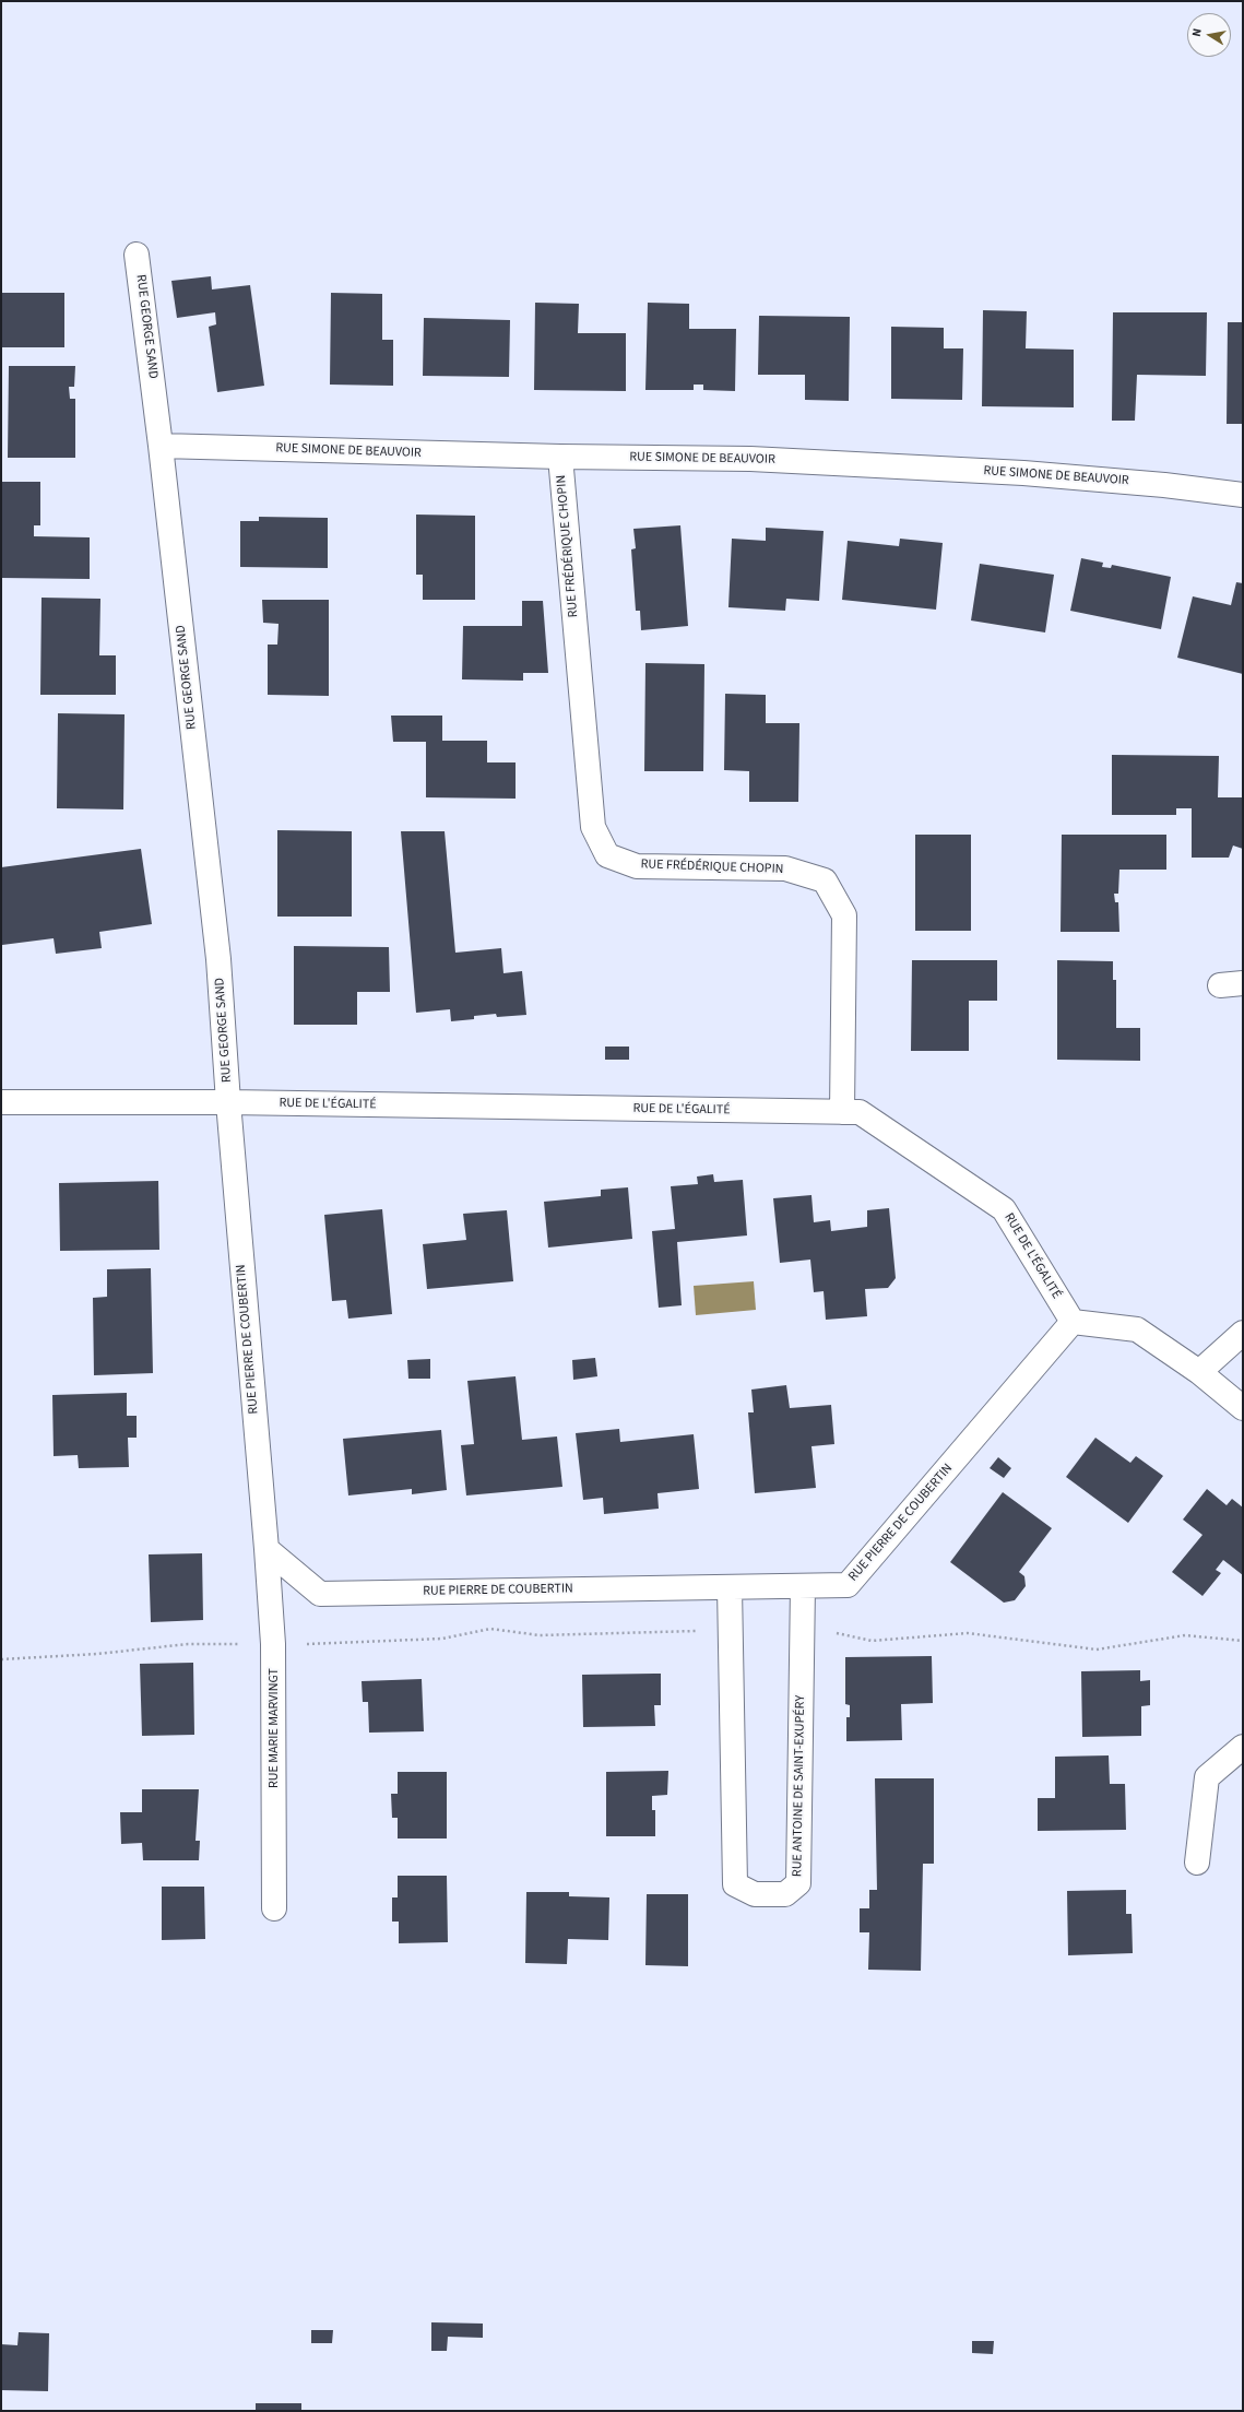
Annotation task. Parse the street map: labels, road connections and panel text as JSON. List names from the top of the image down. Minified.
{"streets":{"street":["RUE GEORGE SAND","RUE SIMONE DE BEAUVOIR","RUE FRÉDÉRIQUE CHOPIN","RUE DE L'ÉGALITÉ","RUE PIERRE DE COUBERTIN","RUE MARIE MARVINGT","RUE ANTOINE DE SAINT-EXUPÉRY"]},"crossings":[["RUE GEORGE SAND","RUE SIMONE DE BEAUVOIR"],["RUE GEORGE SAND","RUE DE L'ÉGALITÉ"],["RUE GEORGE SAND","RUE PIERRE DE COUBERTIN"],["RUE SIMONE DE BEAUVOIR","RUE FRÉDÉRIQUE CHOPIN"],["RUE FRÉDÉRIQUE CHOPIN","RUE DE L'ÉGALITÉ"],["RUE DE L'ÉGALITÉ","RUE PIERRE DE COUBERTIN"],["RUE PIERRE DE COUBERTIN","RUE MARIE MARVINGT"],["RUE PIERRE DE COUBERTIN","RUE ANTOINE DE SAINT-EXUPÉRY"]],"north":"left"}
